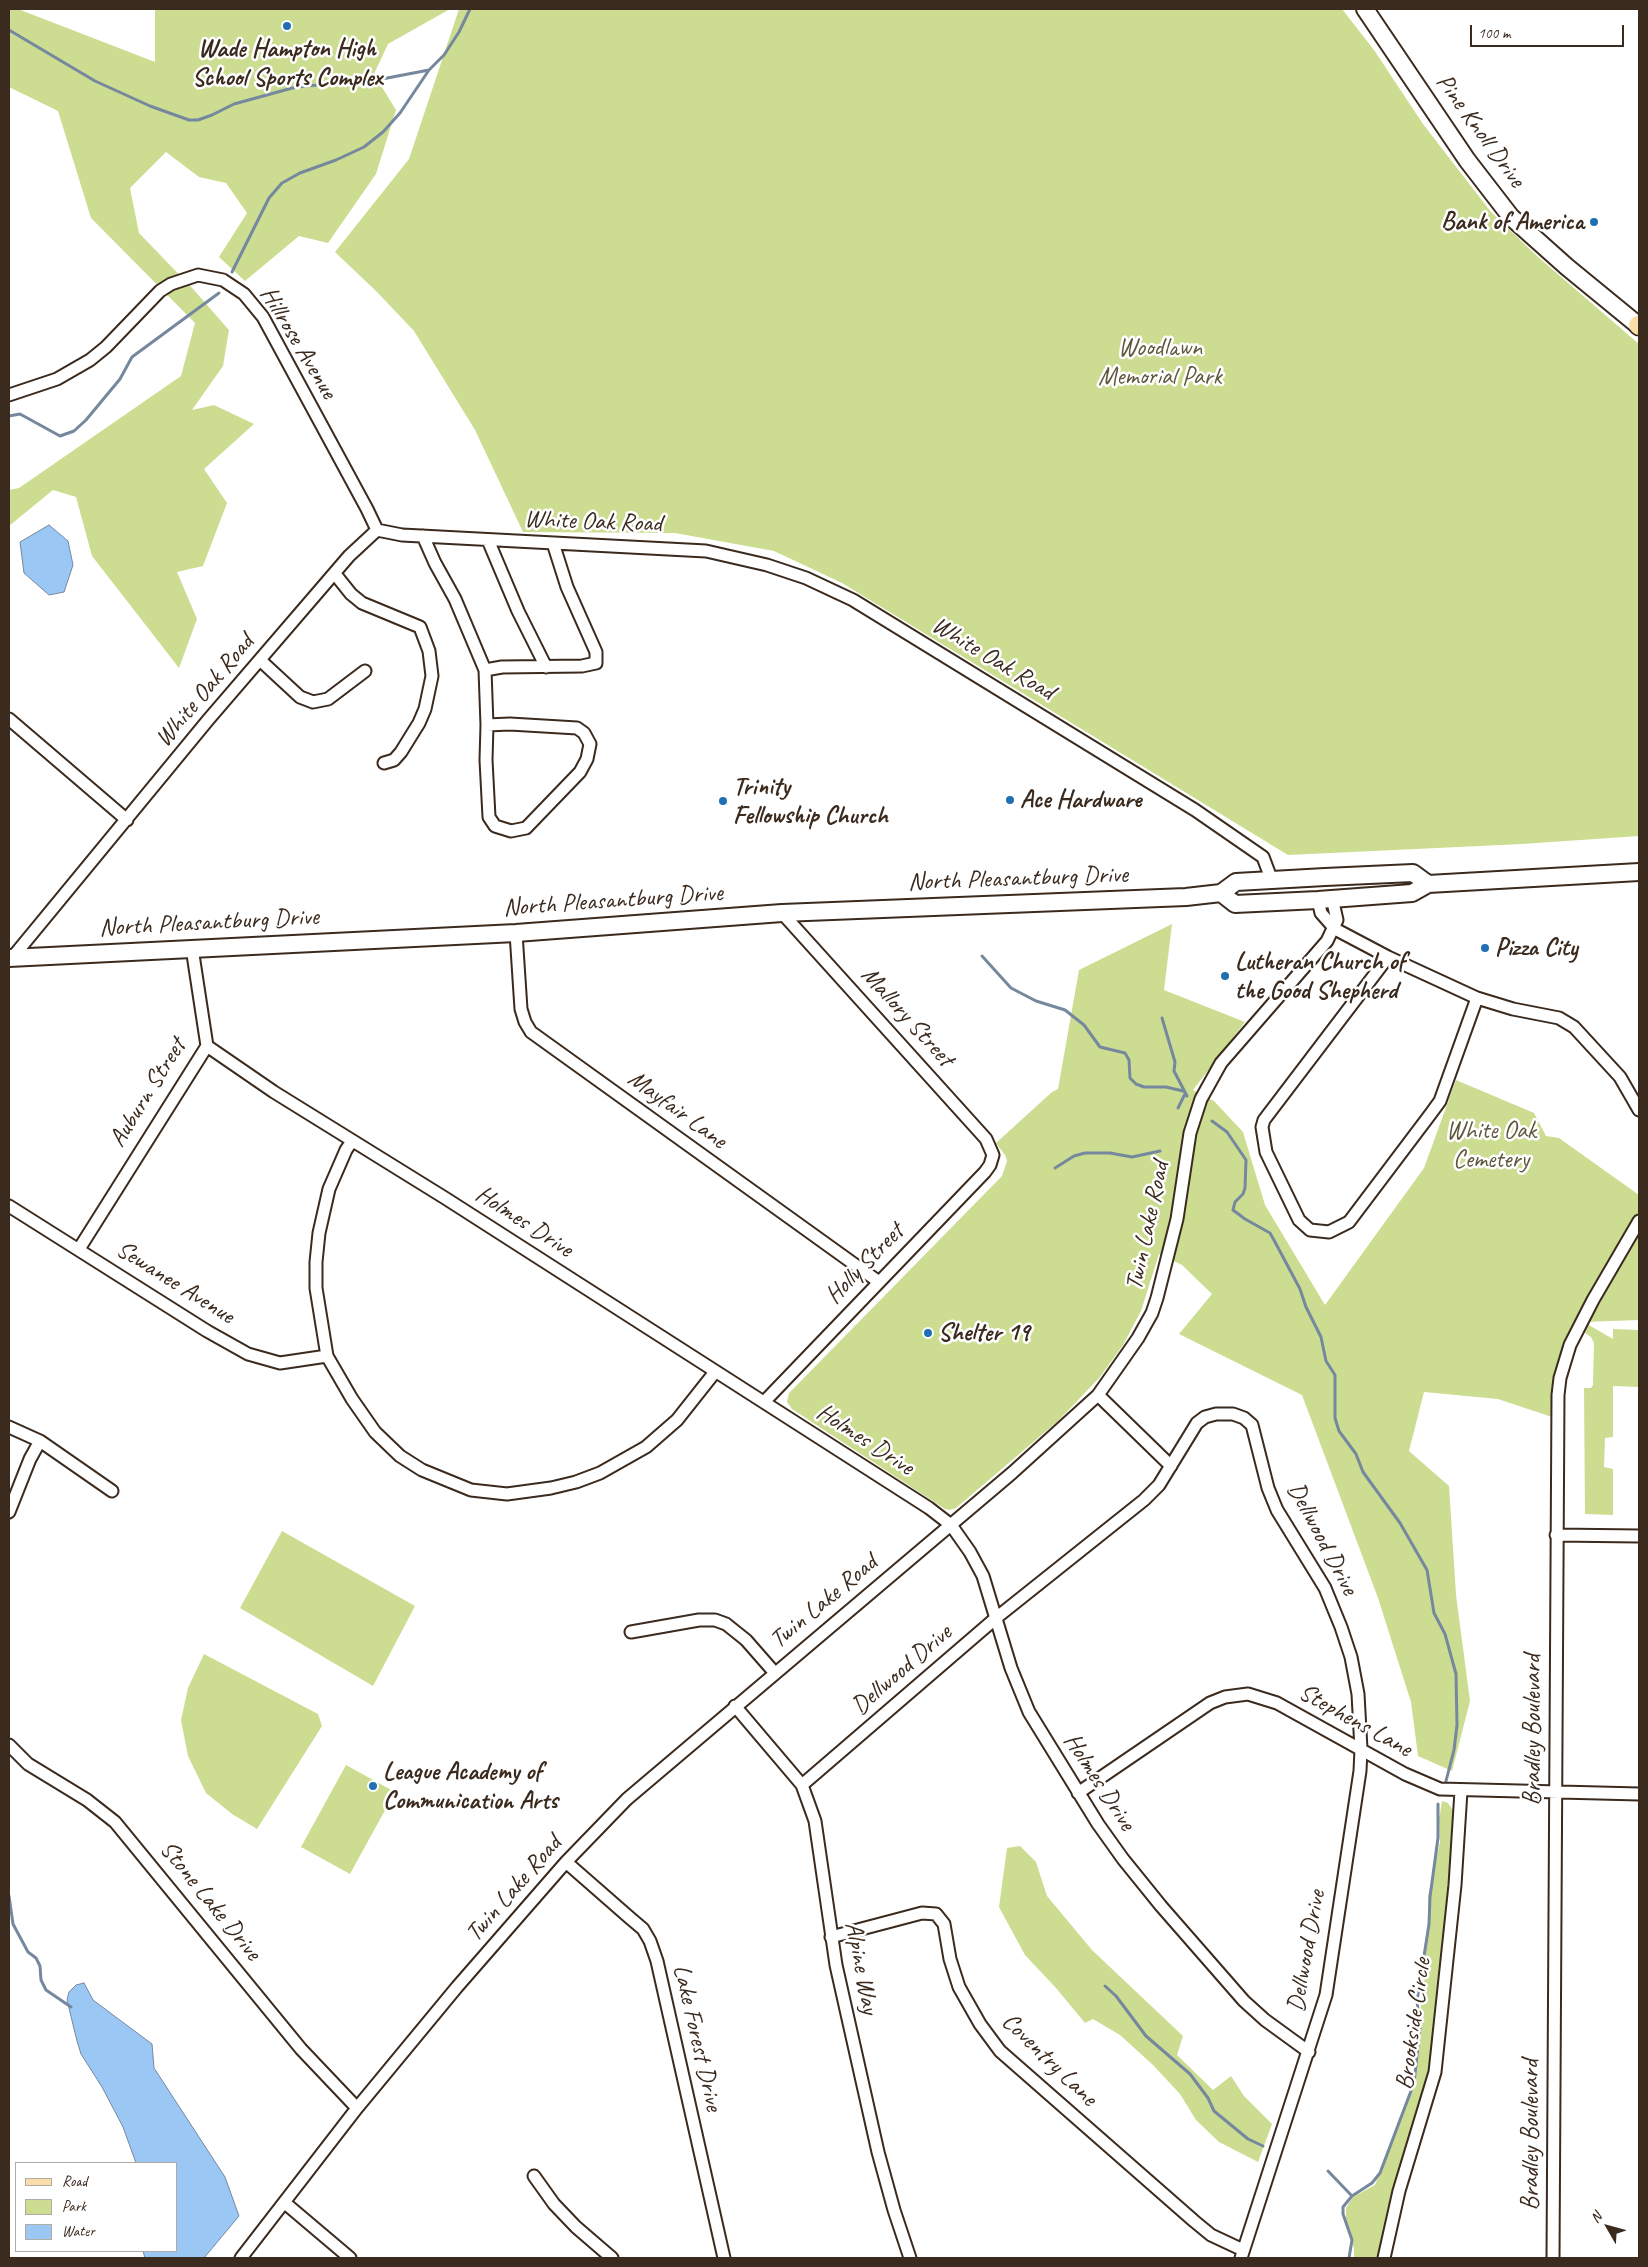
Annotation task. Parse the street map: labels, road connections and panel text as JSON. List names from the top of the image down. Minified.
{"streets":{"main road":["Pine Knoll Drive","North Pleasantburg Drive"],"street":["Hillrose Avenue","White Oak Road","Mallory Street","Auburn Street","Mayfair Lane","Holmes Drive","Twin Lake Road","Holly Street","Sewanee Avenue","Dellwood Drive","Stephens Lane","Bradley Boulevard","Stone Lake Drive","Alpine Way","Brookside Circle","Lake Forest Drive","Coventry Lane"]},"crossings":[["Hillrose Avenue","White Oak Road"],["White Oak Road","North Pleasantburg Drive"],["North Pleasantburg Drive","Mallory Street"],["North Pleasantburg Drive","Auburn Street"],["North Pleasantburg Drive","Mayfair Lane"],["Mallory Street","Holly Street"],["Auburn Street","Holmes Drive"],["Auburn Street","Sewanee Avenue"],["Mayfair Lane","Holly Street"],["Holmes Drive","Twin Lake Road"],["Holmes Drive","Holly Street"],["Holmes Drive","Dellwood Drive"],["Holmes Drive","Stephens Lane"],["Twin Lake Road","Stone Lake Drive"],["Twin Lake Road","Alpine Way"],["Twin Lake Road","Lake Forest Drive"],["Dellwood Drive","Stephens Lane"],["Dellwood Drive","Alpine Way"],["Dellwood Drive","Coventry Lane"],["Stephens Lane","Bradley Boulevard"],["Stephens Lane","Brookside Circle"],["Alpine Way","Coventry Lane"]],"parks":["Woodlawn Memorial Park","White Oak Cemetery"],"places":["Wade Hampton High School Sports Complex","Bank of America","Ace Hardware","Trinity Fellowship Church","Pizza City","Lutheran Church of the Good Shepherd","Shelter 19","League Academy of Communication Arts"],"legend":["Road","Park","Water"],"scale_bar":"100 m","north":"top left"}
